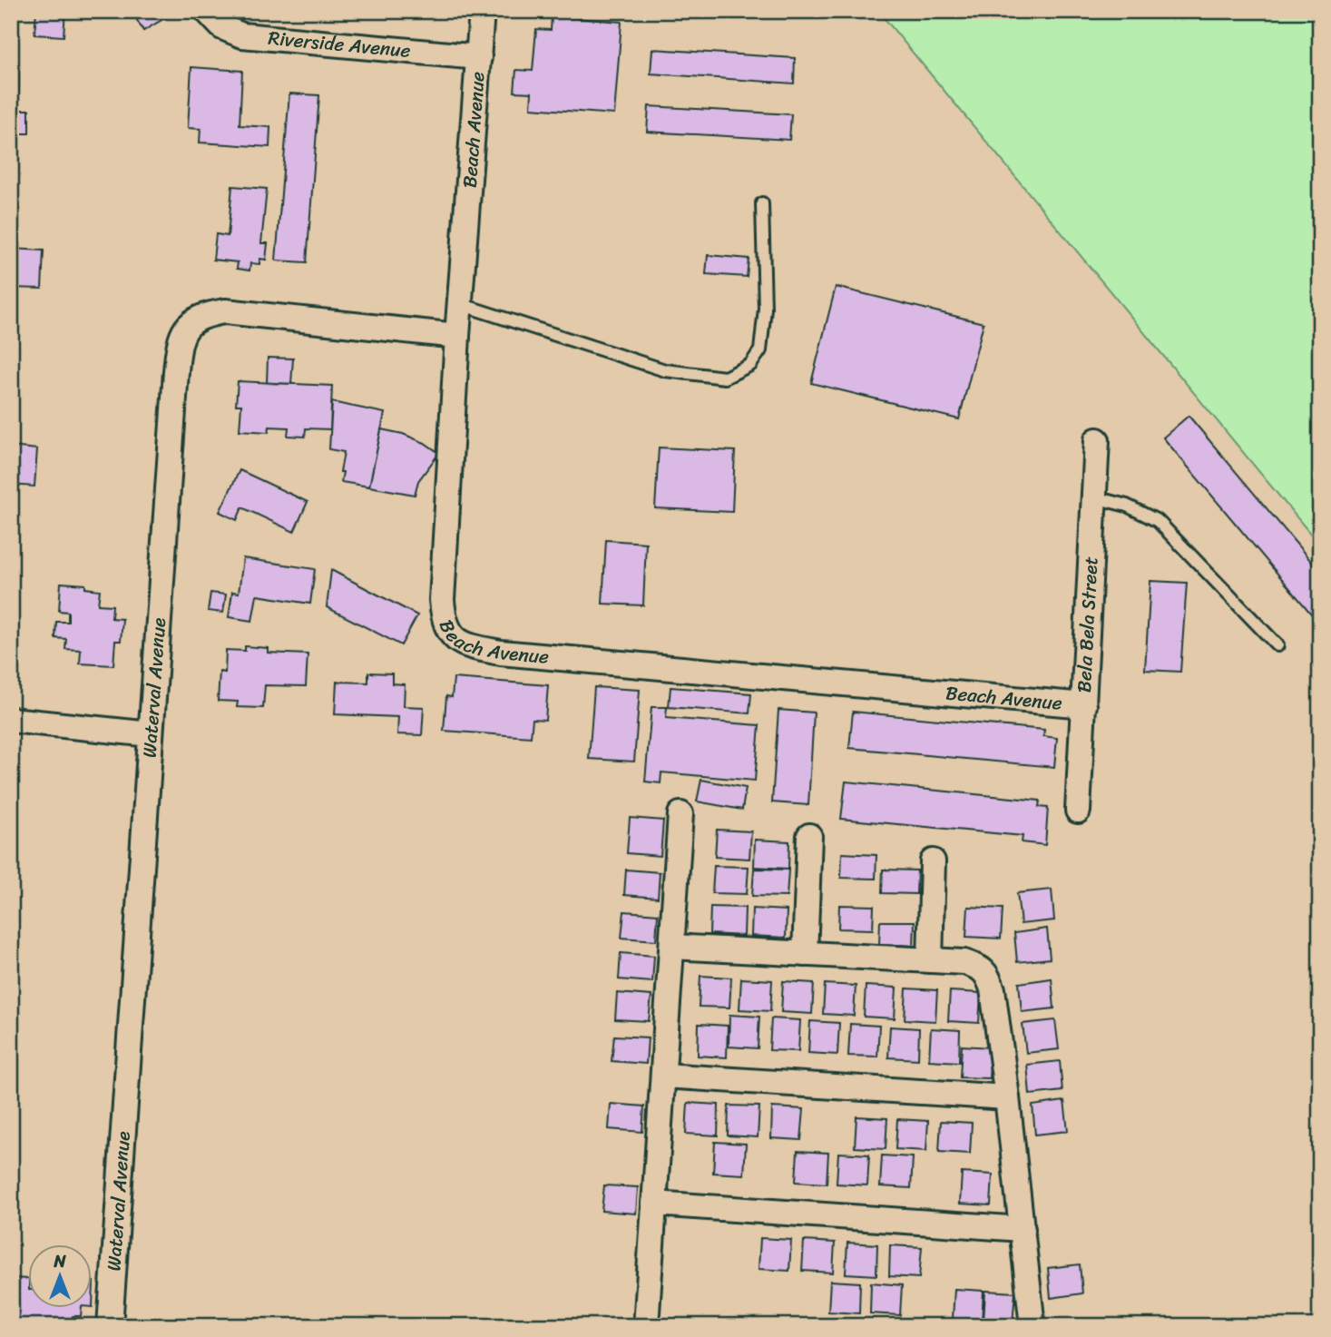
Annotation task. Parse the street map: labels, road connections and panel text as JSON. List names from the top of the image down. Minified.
{"streets":{"street":["Riverside Avenue","Beach Avenue","Bela Bela Street","Waterval Avenue"]},"crossings":[["Riverside Avenue","Beach Avenue"],["Beach Avenue","Bela Bela Street"],["Beach Avenue","Waterval Avenue"]],"north":"top"}
